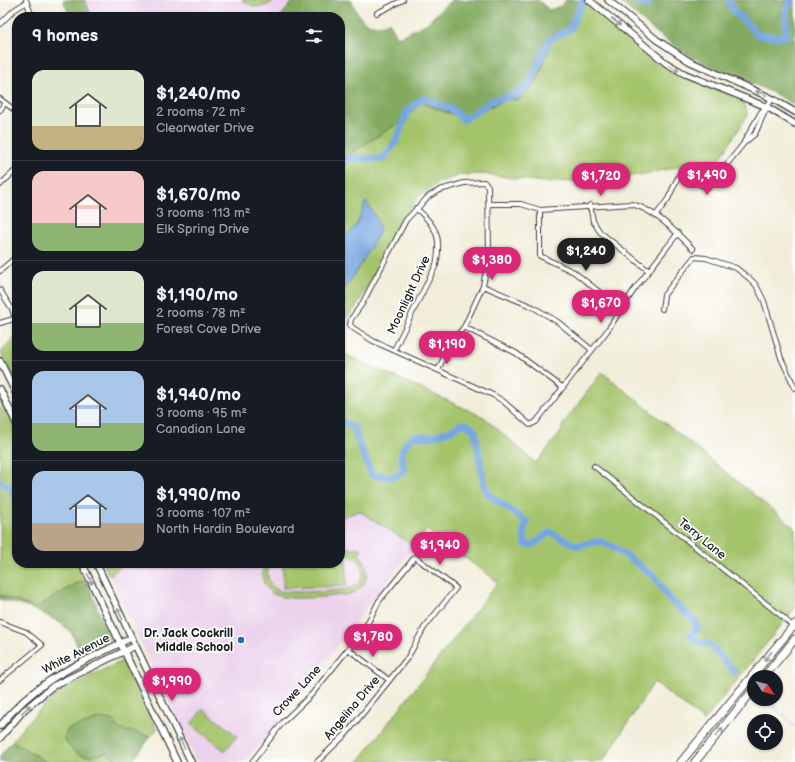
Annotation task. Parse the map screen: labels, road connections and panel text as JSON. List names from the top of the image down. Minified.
{"streets":{"main road":["White Avenue"],"street":["Moonlight Drive","Terry Lane","Crowe Lane","Angelina Drive"]},"crossings":[["Crowe Lane","Angelina Drive"]],"places":["Dr. Jack Cockrill Middle School"],"north":"bottom right","page":{"heading":"9 homes","list":[{"name":"$1,240/mo","note":"2 rooms · 72 m² · Clearwater Drive"},{"name":"$1,670/mo","note":"3 rooms · 113 m² · Elk Spring Drive"},{"name":"$1,190/mo","note":"2 rooms · 78 m² · Forest Cove Drive"},{"name":"$1,940/mo","note":"3 rooms · 95 m² · Canadian Lane"},{"name":"$1,990/mo","note":"3 rooms · 107 m² · North Hardin Boulevard"}],"price":["$1,490","$1,720","$1,240","$1,380","$1,670","$1,190","$1,940","$1,780","$1,990"]}}
